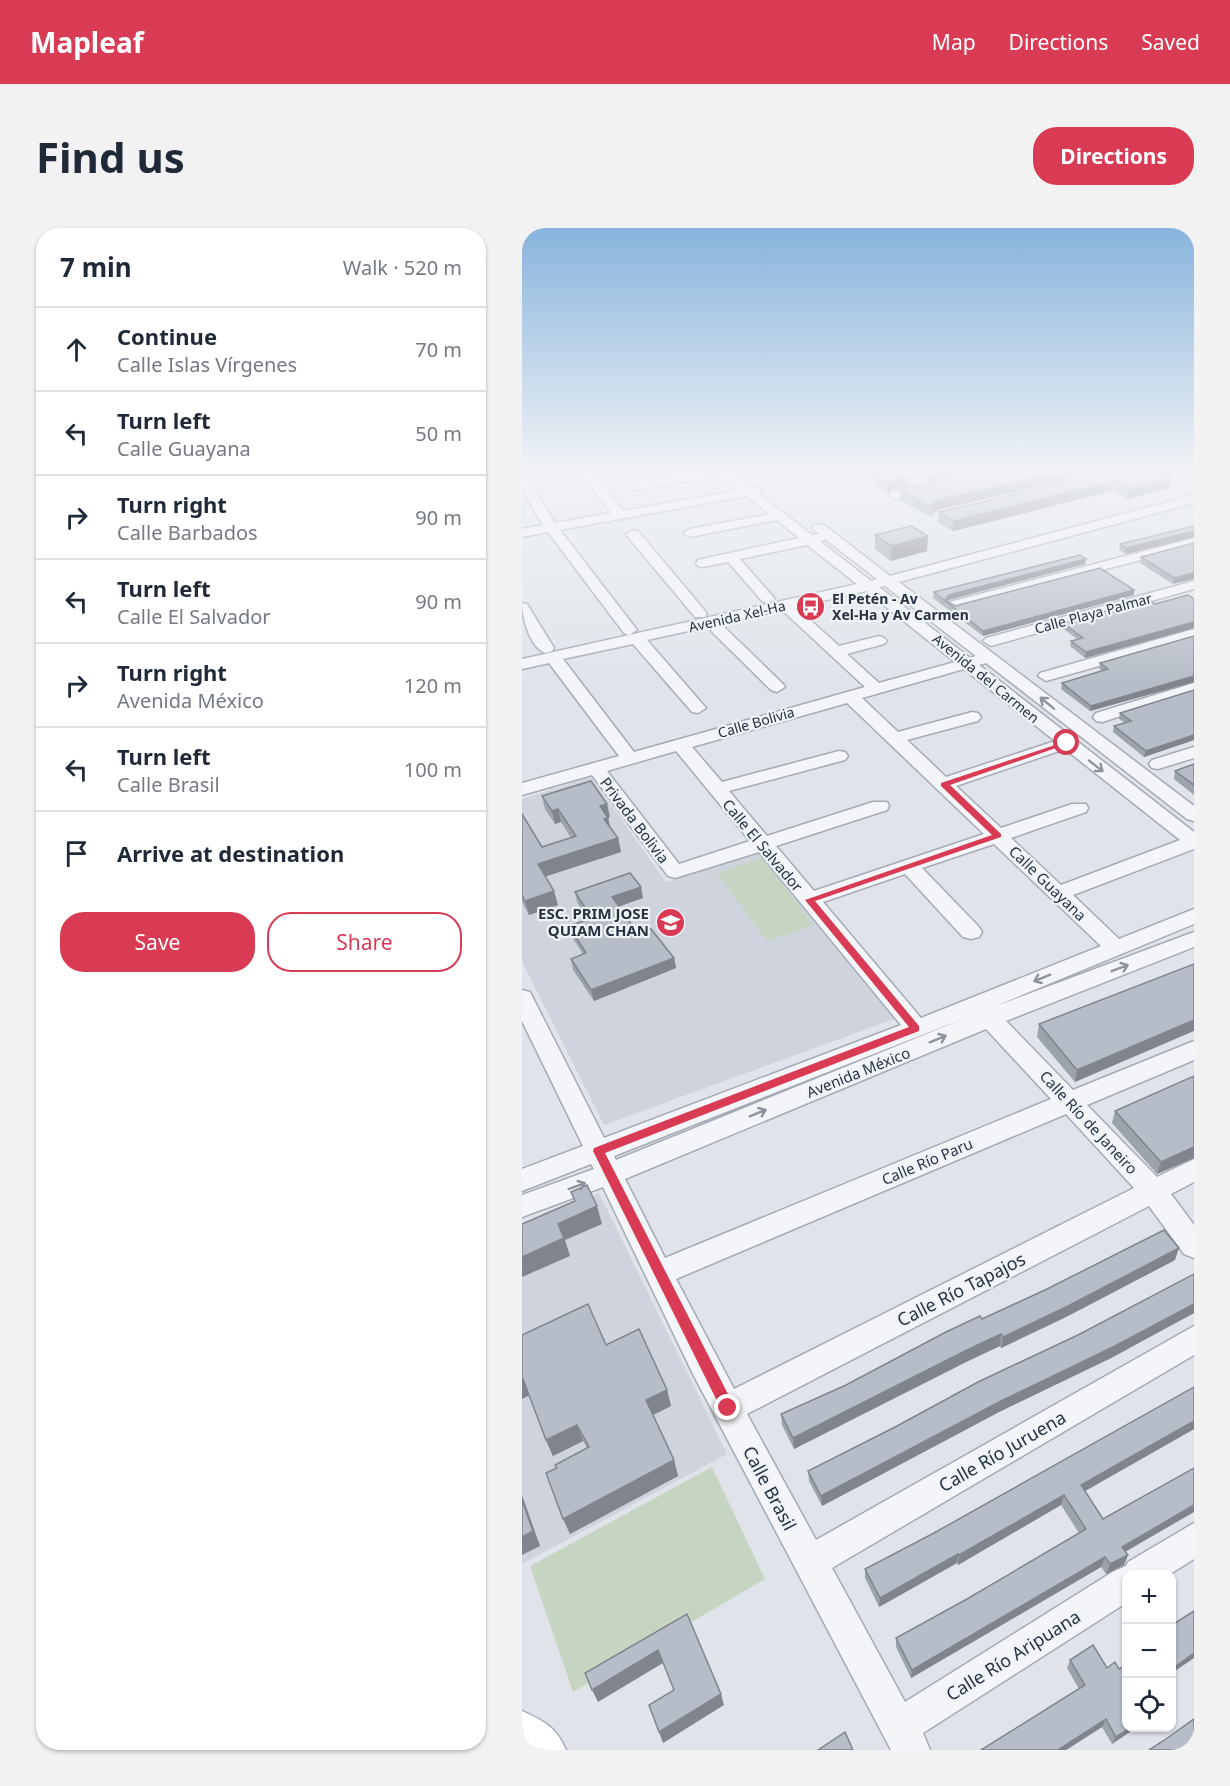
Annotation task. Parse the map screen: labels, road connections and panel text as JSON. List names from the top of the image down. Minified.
{"streets":{"street":["Calle Playa Palmar","Avenida Xel-Ha","Avenida del Carmen","Calle Bolivia","Privada Bolivia","Calle El Salvador","Calle Guayana","Avenida México","Calle Río de Janeiro","Calle Río Paru","Calle Río Tapajos","Calle Río Juruena","Calle Brasil","Calle Río Aripuana"]},"crossings":[["Calle Playa Palmar","Avenida del Carmen"],["Calle Playa Palmar","Calle Bolivia"],["Avenida Xel-Ha","Avenida del Carmen"],["Avenida del Carmen","Calle Bolivia"],["Calle Bolivia","Privada Bolivia"],["Calle Bolivia","Calle El Salvador"],["Calle Bolivia","Calle Guayana"],["Privada Bolivia","Calle El Salvador"],["Calle El Salvador","Avenida México"],["Calle Guayana","Avenida México"],["Avenida México","Calle Río de Janeiro"],["Avenida México","Calle Brasil"],["Calle Río de Janeiro","Calle Río Paru"],["Calle Río de Janeiro","Calle Río Tapajos"],["Calle Río Paru","Calle Brasil"],["Calle Río Tapajos","Calle Brasil"],["Calle Río Juruena","Calle Brasil"],["Calle Brasil","Calle Río Aripuana"]],"places":{"bus stop":["El Petén - Av Xel-Ha y Av Carmen"],"school or university":["ESC. PRIM JOSE QUIAM CHAN"]},"page":{"header":"Mapleaf","nav":["Map","Directions","Saved"],"buttons":["Directions",["Save","Share"]],"title":"Find us","heading":["7 min","Walk · 520 m"],"list":[["Continue","Calle Islas Vírgenes","70 m"],["Turn left","Calle Guayana","50 m"],["Turn right","Calle Barbados","90 m"],["Turn left","Calle El Salvador","90 m"],["Turn right","Avenida México","120 m"],["Turn left","Calle Brasil","100 m"],"Arrive at destination"],"map_buttons":["+","−"]}}
